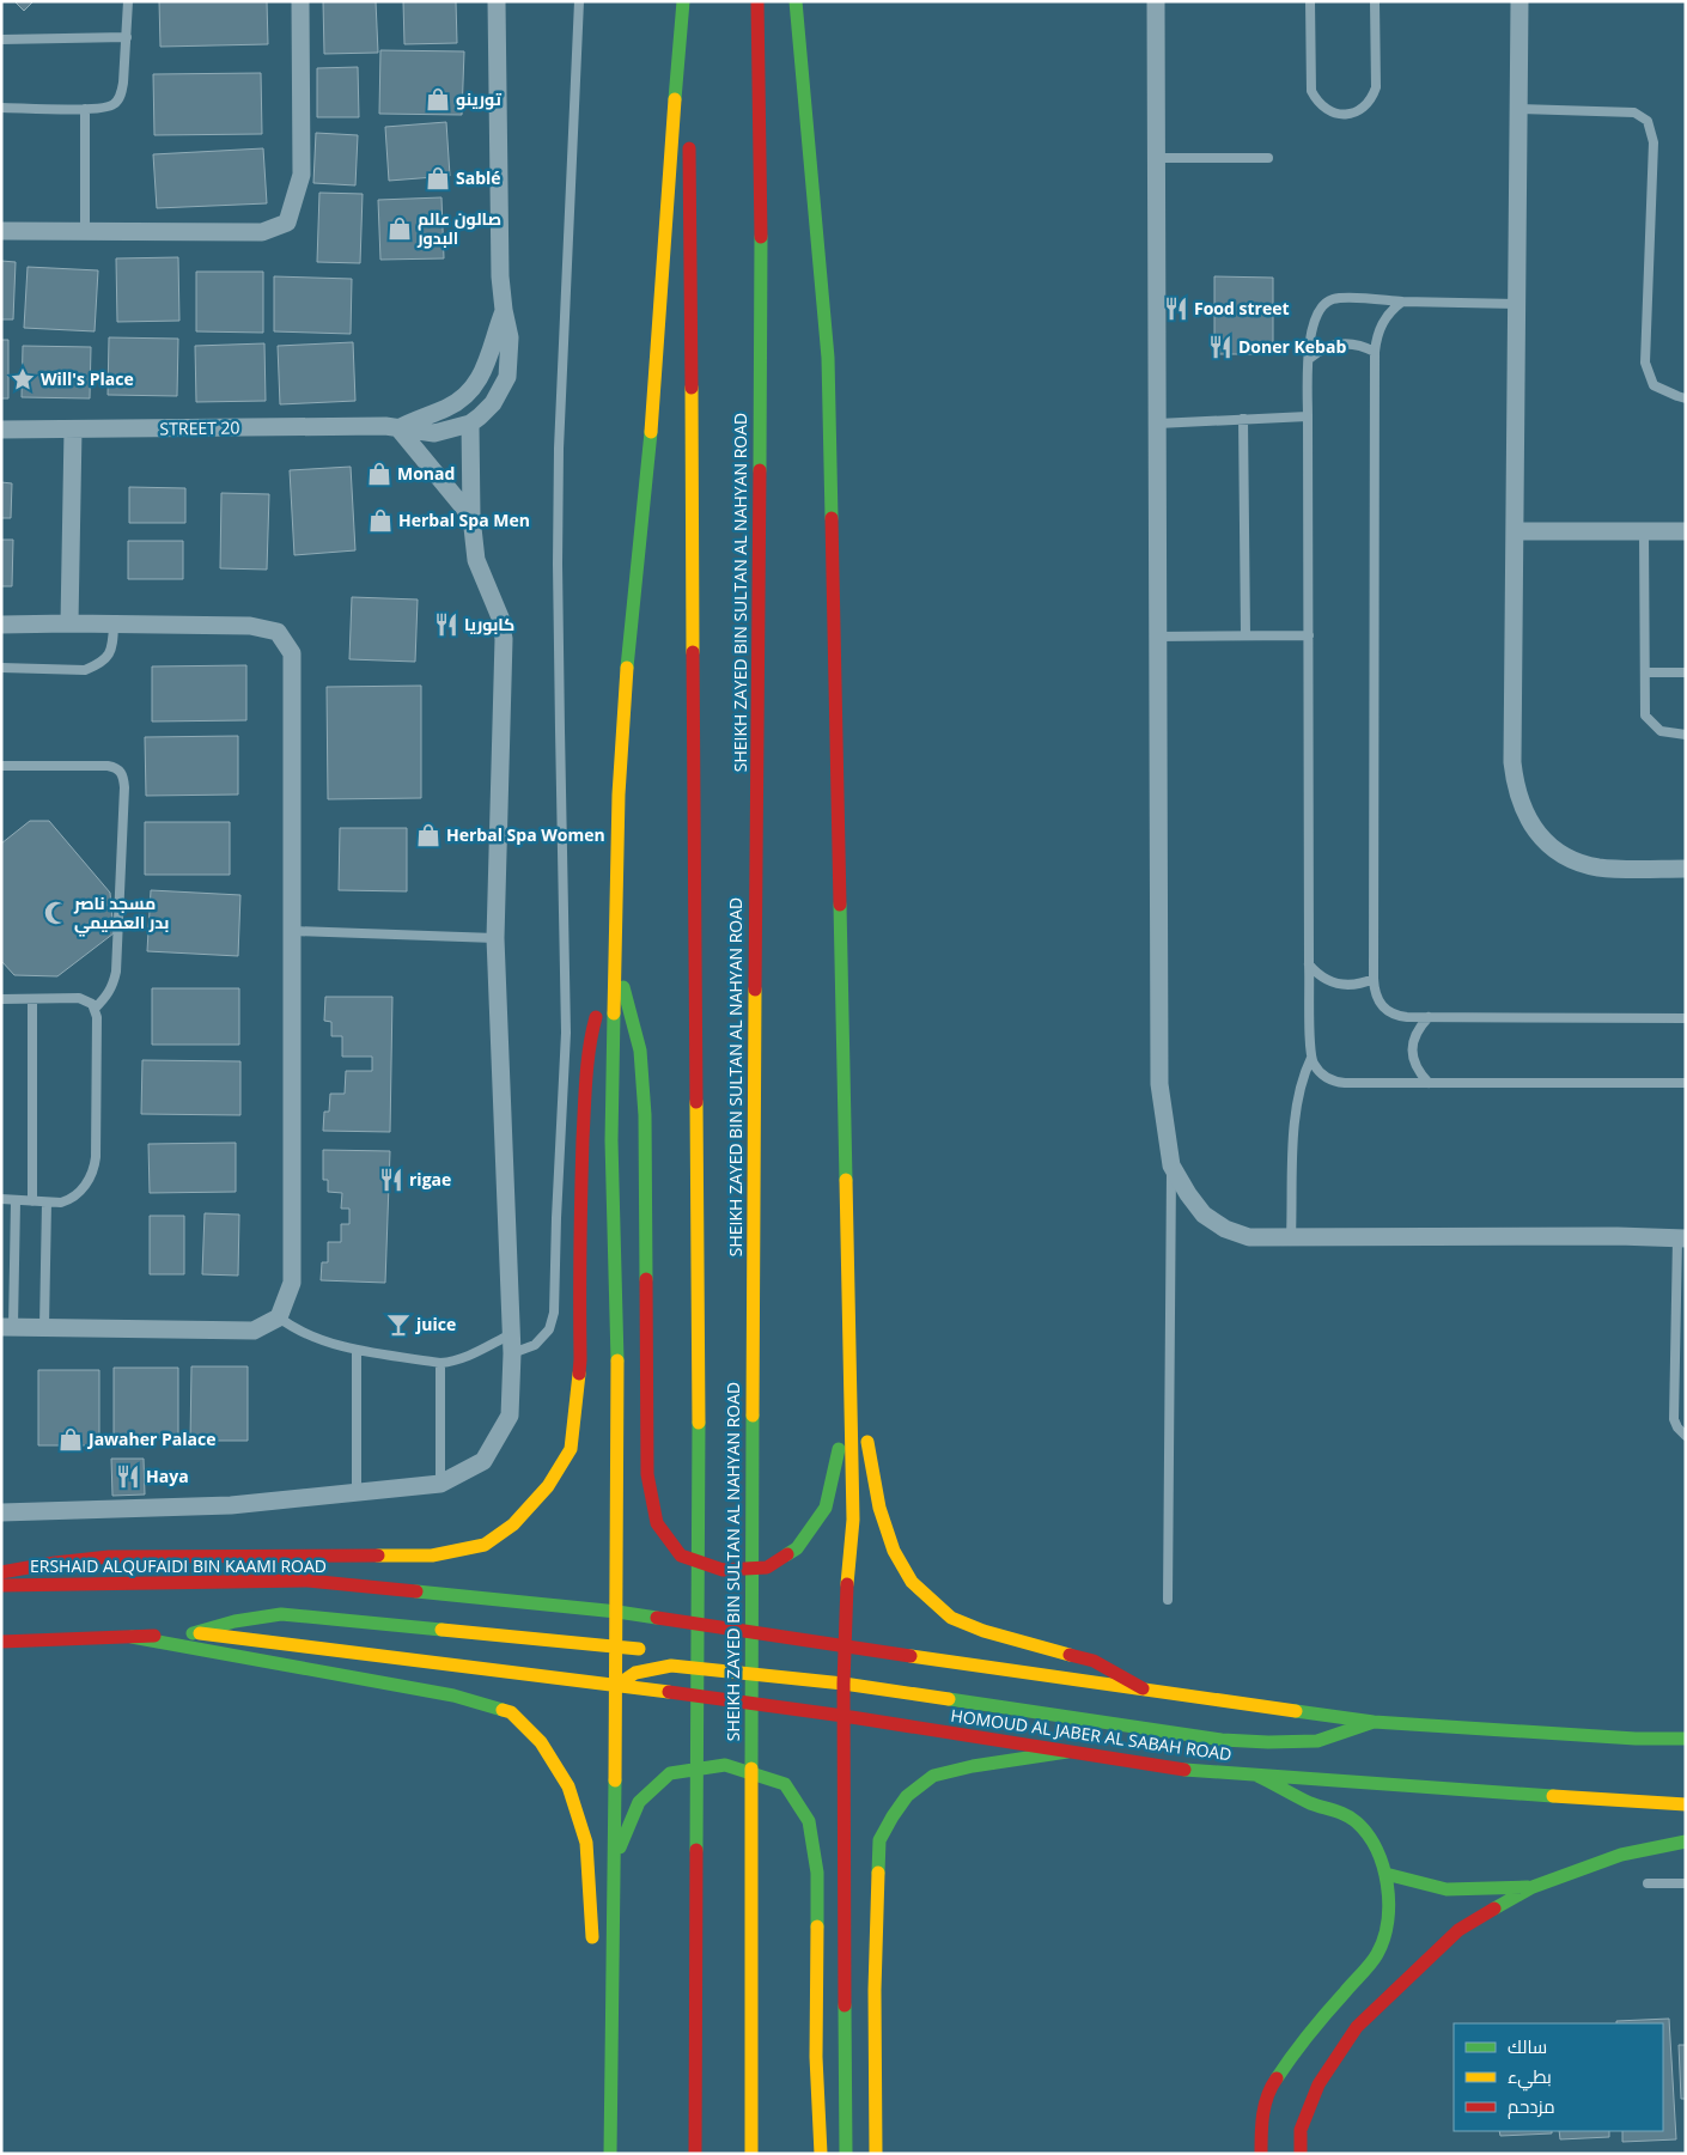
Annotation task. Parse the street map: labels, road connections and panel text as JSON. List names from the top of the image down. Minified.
{"streets":{"main road":["SHEIKH ZAYED BIN SULTAN AL NAHYAN ROAD","ERSHAID ALQUFAIDI BIN KAAMI ROAD","HOMOUD AL JABER AL SABAH ROAD"],"street":["STREET 20"]},"places":{"shop":["تورينو","Sablé","صالون عالم البدور","Monad","Herbal Spa Men","Herbal Spa Women","Jawaher Palace"],"restaurant":["Food street","Doner Kebab","كابوريا","rigae","Haya"],"place":["Will's Place"],"mosque":["مسجد ناصر بدر العصيمي"],"bar":["juice"]},"legend":["سالك","بطيء","مزدحم"]}
